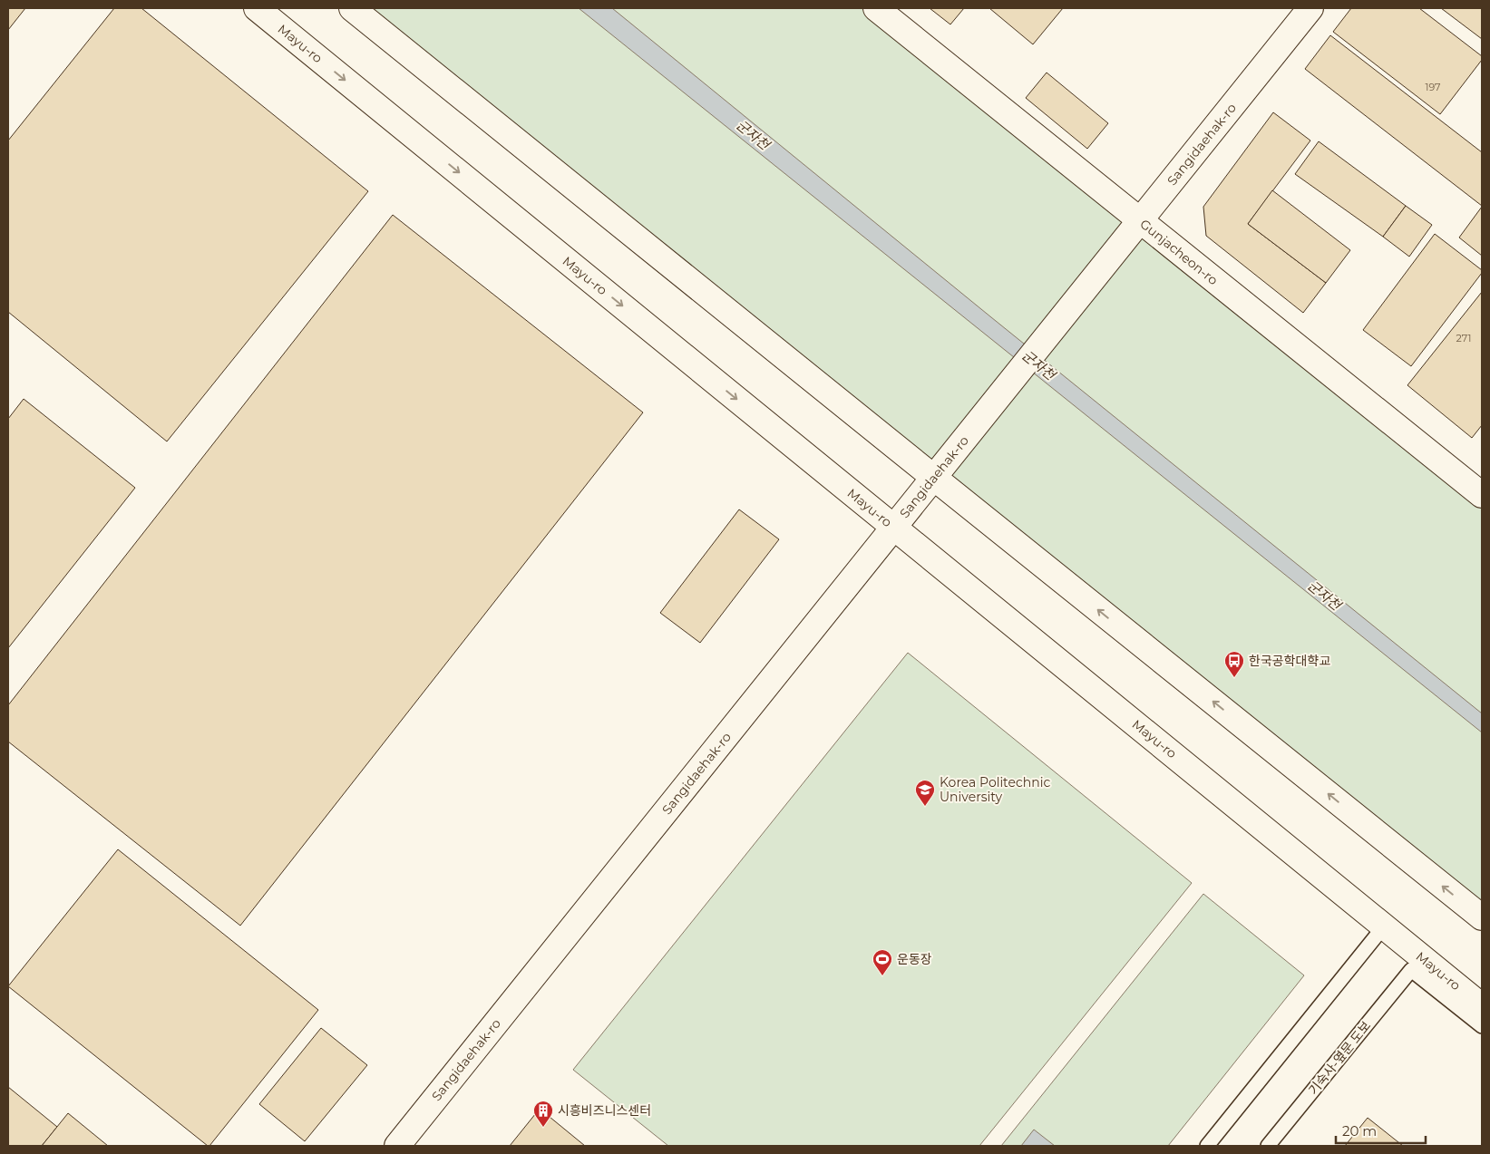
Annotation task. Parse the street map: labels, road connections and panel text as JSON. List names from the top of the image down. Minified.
{"streets":{"street":["Mayu-ro","Sangidaehak-ro","Gunjacheon-ro"],"lane":["기숙사-옆문 도보"]},"crossings":[["Mayu-ro","Sangidaehak-ro"],["Sangidaehak-ro","Gunjacheon-ro"]],"water":["군자천"],"places":{"bus stop":["한국공학대햑교"],"school or university":["Korea Politechnic University"],"sports":["운동장"],"building":["시흥비즈니스센터"]},"house_numbers":["197","271"],"scale_bar":"20 m"}
